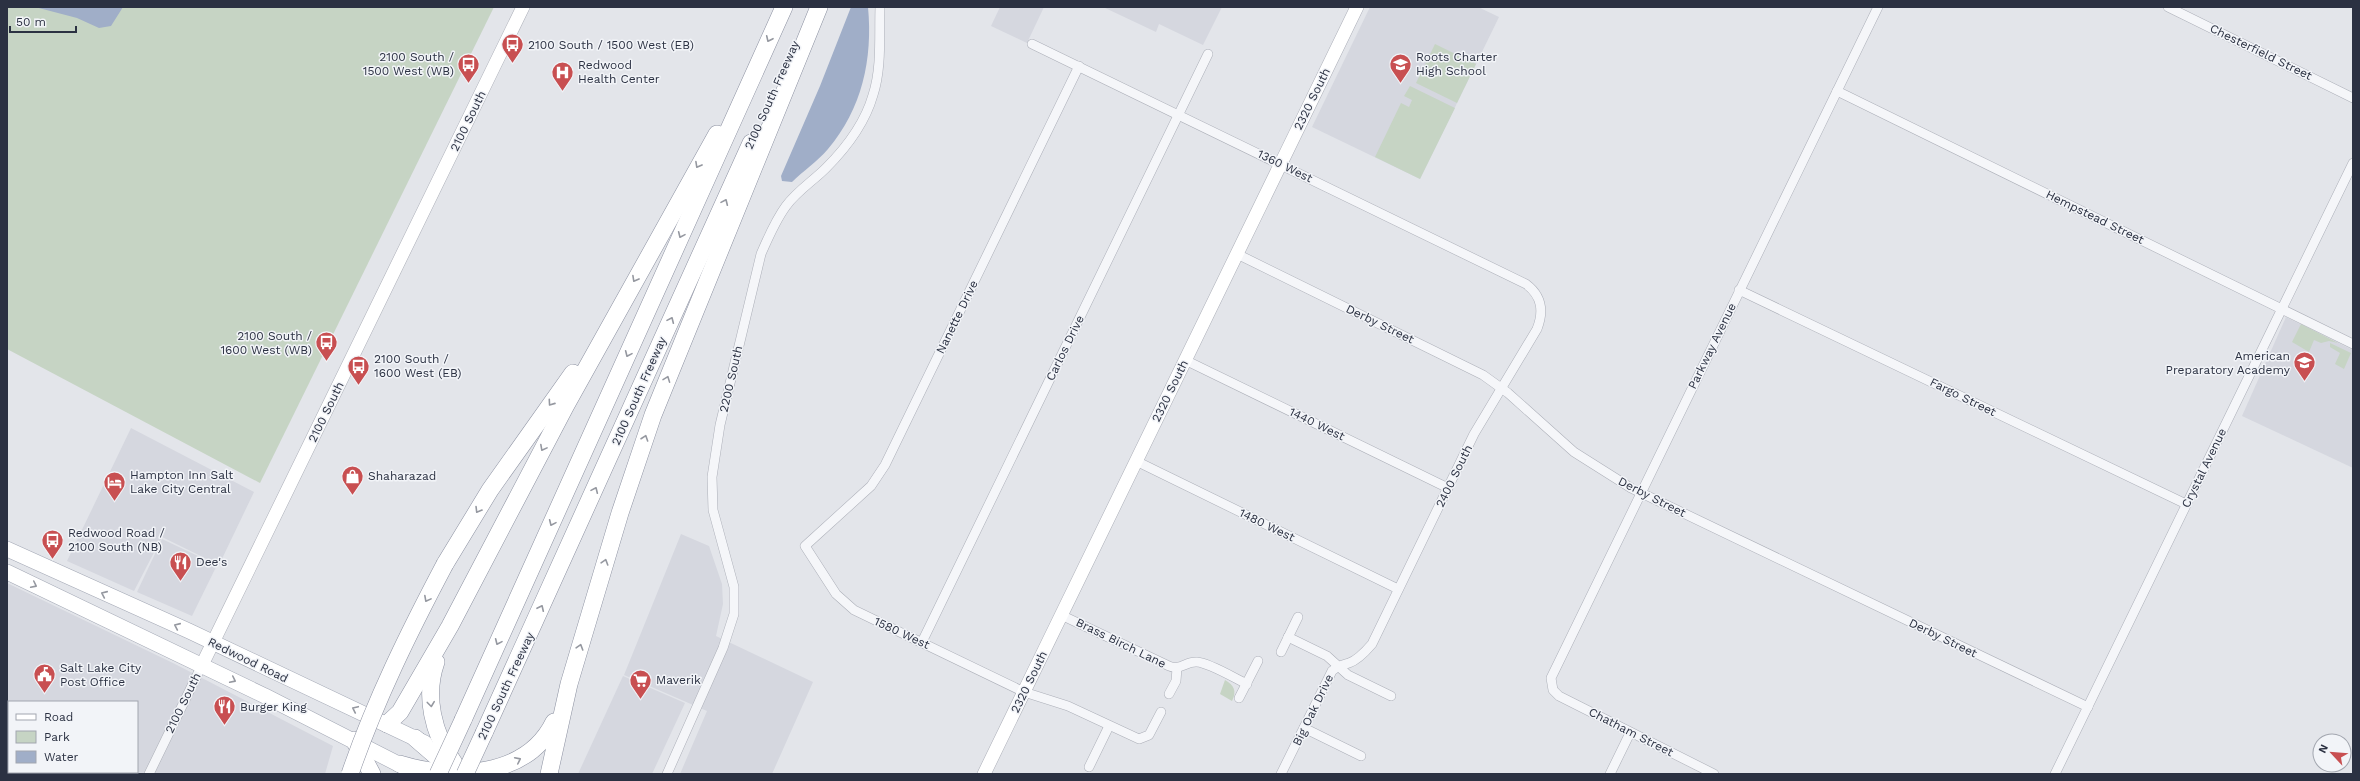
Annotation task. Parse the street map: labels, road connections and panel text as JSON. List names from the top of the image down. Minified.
{"streets":{"highway":["2100 South Freeway"],"main road":["Redwood Road"],"street":["Chesterfield Street","2320 South","2100 South","1360 West","Hempstead Street","Nanette Drive","Derby Street","Parkway Avenue","Carlos Drive","2200 South","Fargo Street","1440 West","Crystal Avenue","2400 South","1480 West","1580 West","Brass Birch Lane","Big Oak Drive","Chatham Street"]},"crossings":[["2320 South","1360 West"],["2320 South","Derby Street"],["2320 South","1440 West"],["2320 South","1480 West"],["2320 South","1580 West"],["2320 South","Brass Birch Lane"],["2100 South","Redwood Road"],["1360 West","Nanette Drive"],["1360 West","Carlos Drive"],["1360 West","2400 South"],["Hempstead Street","Parkway Avenue"],["Hempstead Street","Crystal Avenue"],["Nanette Drive","1580 West"],["Derby Street","Parkway Avenue"],["Derby Street","Crystal Avenue"],["Derby Street","2400 South"],["Parkway Avenue","Fargo Street"],["Parkway Avenue","Chatham Street"],["Carlos Drive","1580 West"],["Fargo Street","Crystal Avenue"],["1440 West","2400 South"],["2400 South","1480 West"],["2400 South","Big Oak Drive"]],"places":{"bus stop":["2100 South / 1500 West (EB)","2100 South / 1500 West (WB)","2100 South / 1600 West (WB)","2100 South / 1600 West (EB)","Redwood Road / 2100 South (NB)"],"school or university":["Roots Charter High School","American Preparatory Academy"],"hospital":["Redwood Health Center"],"shop":["Shaharazad"],"hotel":["Hampton Inn Salt Lake City Central"],"restaurant":["Dee's","Burger King"],"public building":["Salt Lake City Post Office"],"supermarket":["Maverik"]},"legend":["Road","Park","Water"],"scale_bar":"50 m","north":"top left"}
